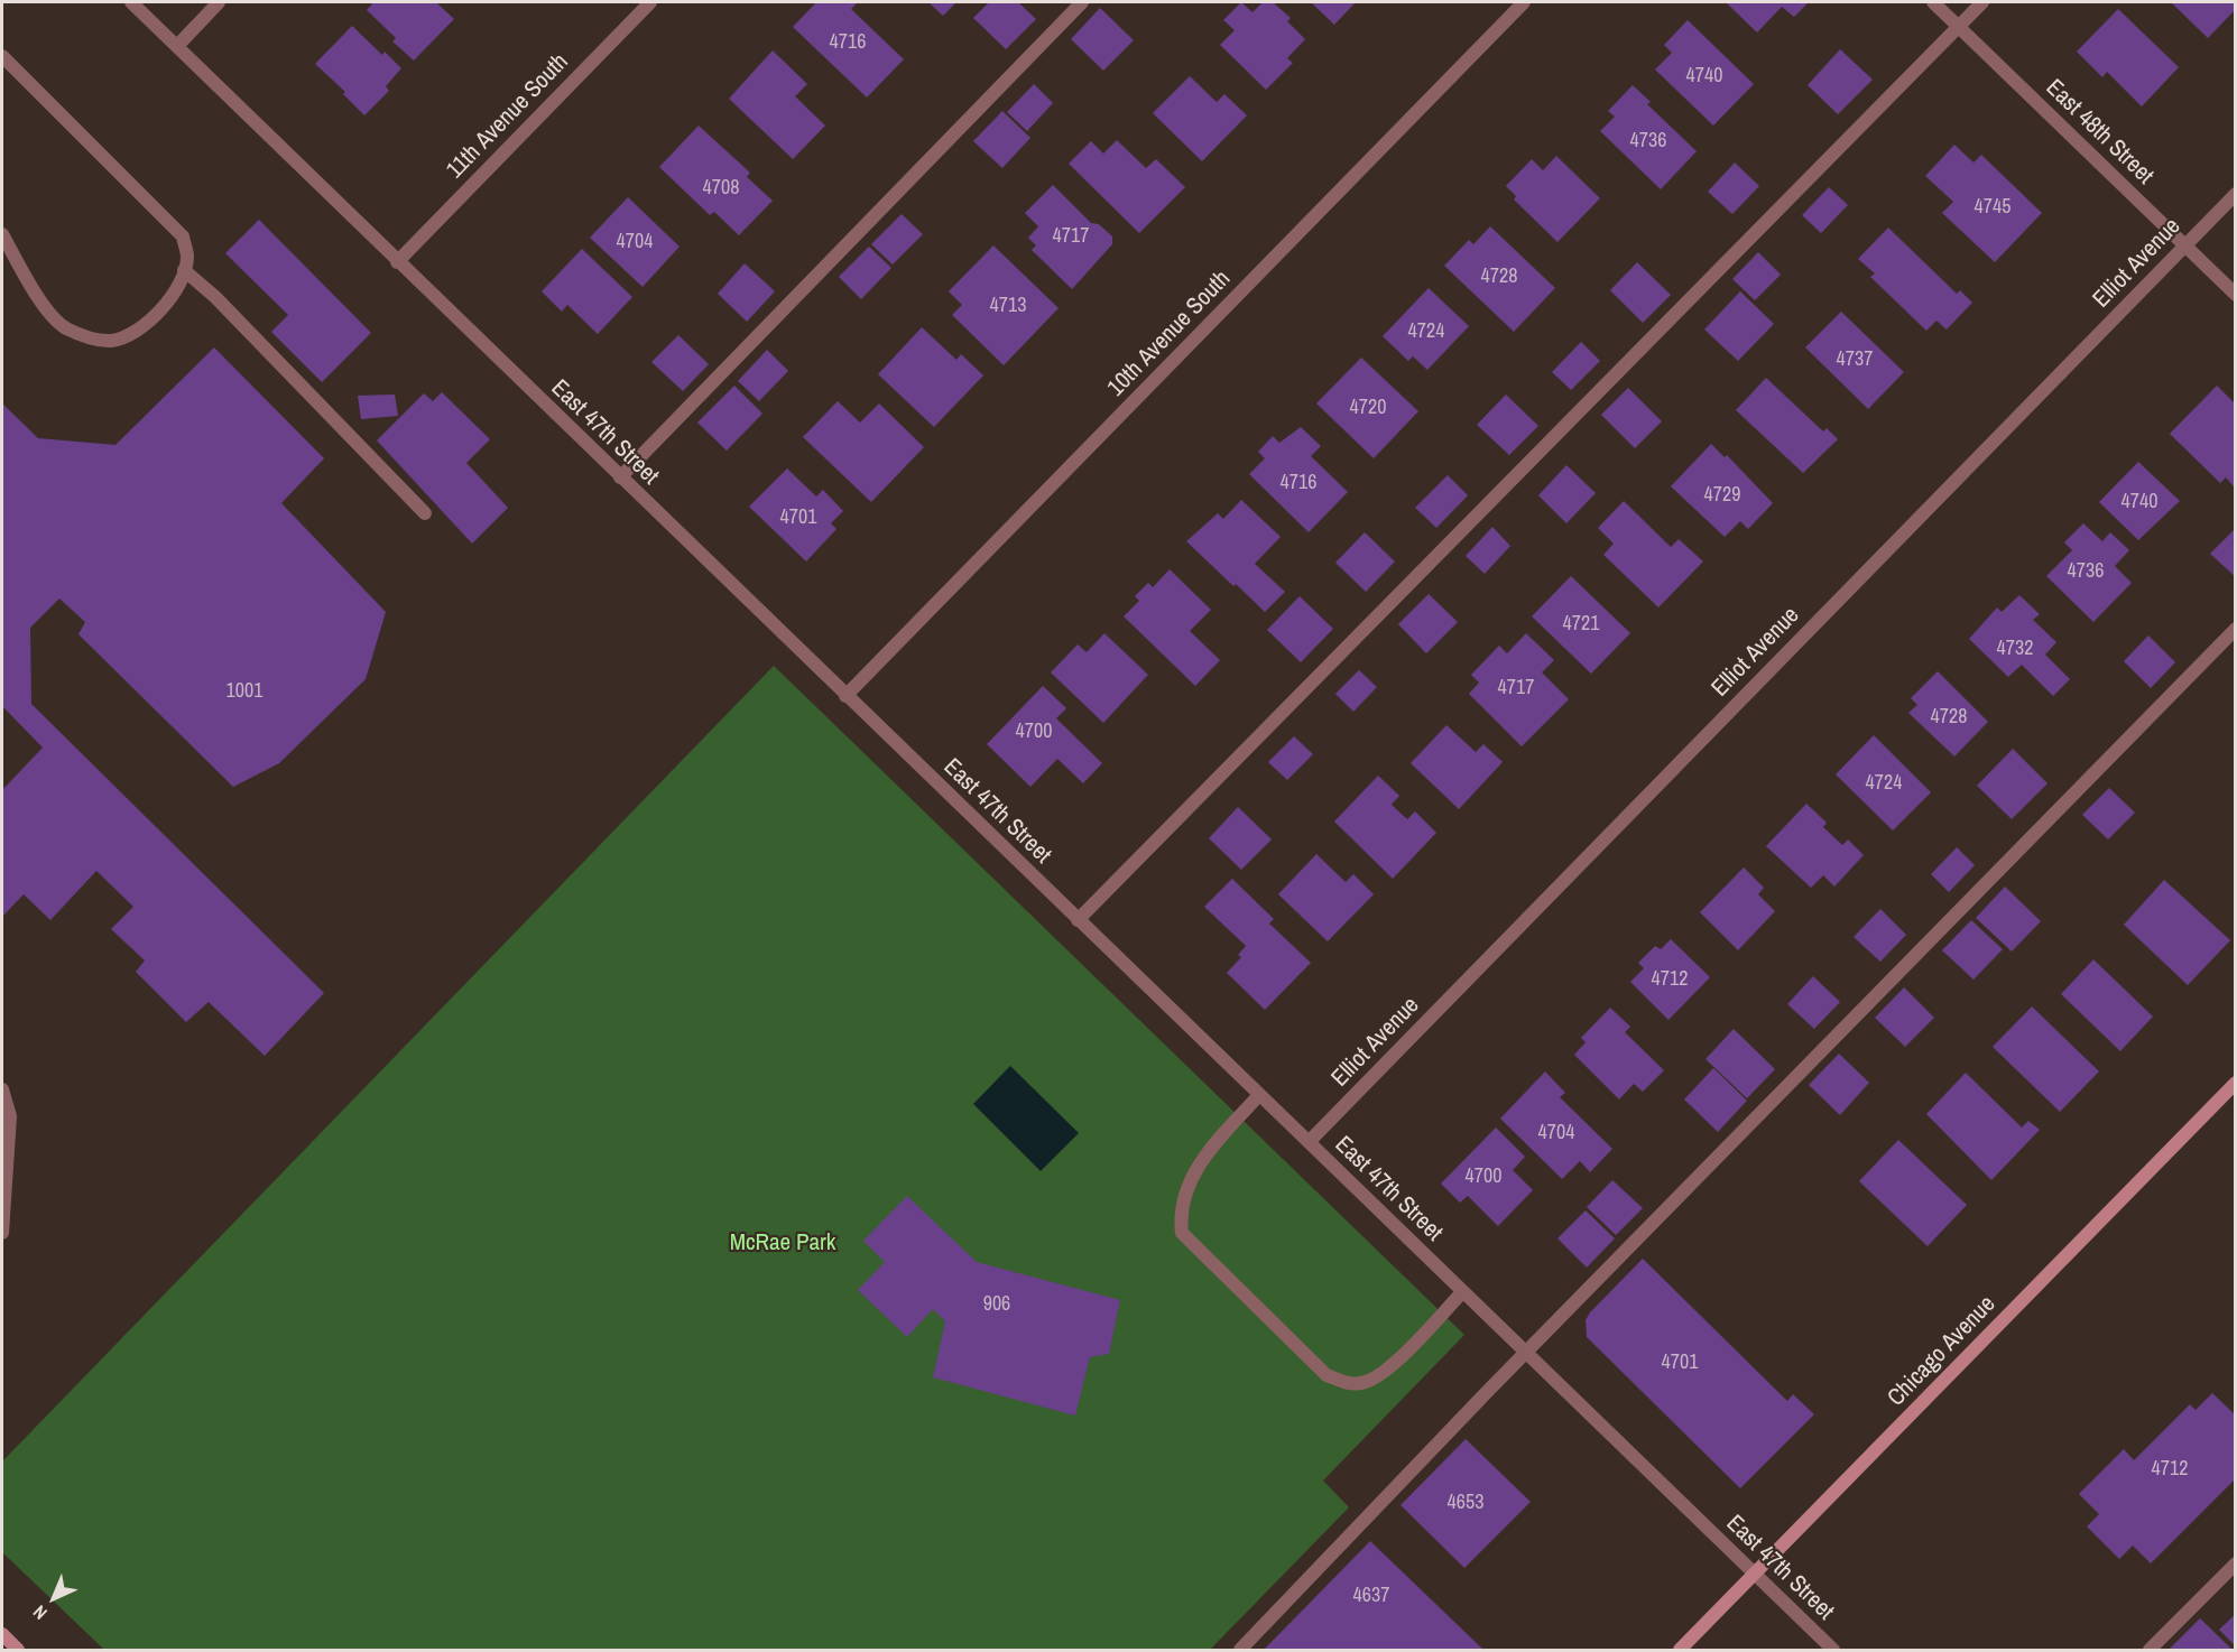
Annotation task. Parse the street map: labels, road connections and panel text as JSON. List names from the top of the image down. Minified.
{"streets":{"street":["11th Avenue South","East 48th Street","Elliot Avenue","10th Avenue South","East 47th Street","Chicago Avenue"]},"crossings":[["11th Avenue South","East 47th Street"],["East 48th Street","Elliot Avenue"],["Elliot Avenue","East 47th Street"],["10th Avenue South","East 47th Street"],["East 47th Street","Chicago Avenue"]],"parks":["McRae Park"],"house_numbers":["4716","4740","4736","4708","4745","4717","4704","4728","4713","4724","4737","4720","4716","4729","4740","4701","4736","4721","4732","4717","1001","4728","4700","4724","4712","4704","4700","906","4701","4712","4653","4637"],"north":"bottom left"}
